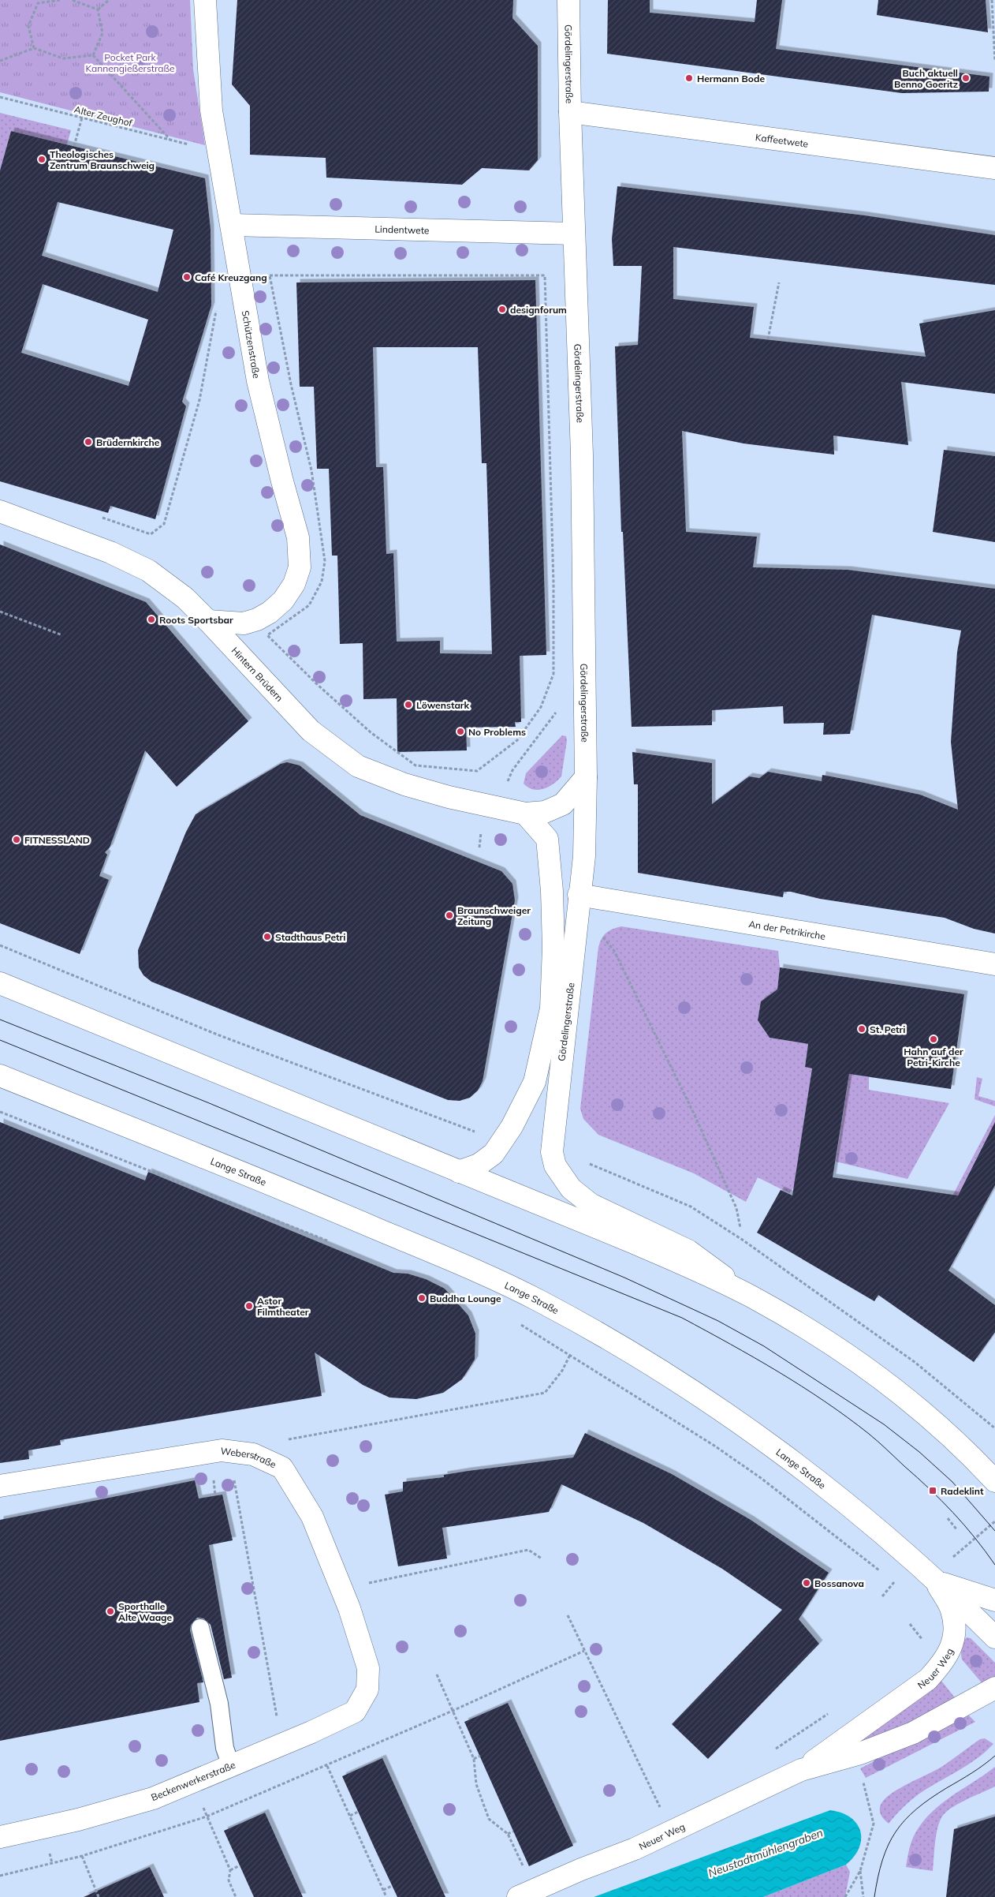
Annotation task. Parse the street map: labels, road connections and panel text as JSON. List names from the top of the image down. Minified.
{"streets":{"street":["Gördelingerstraße","Kaffeetwete","Lindentwete","Schützenstraße","Hintern Brüdern","An der Petrikirche","Lange Straße","Weberstraße","Neuer Weg","Beckenwerkerstraße"],"path":["Alter Zeughof"]},"crossings":[["Gördelingerstraße","Kaffeetwete"],["Gördelingerstraße","Lindentwete"],["Gördelingerstraße","Hintern Brüdern"],["Gördelingerstraße","An der Petrikirche"],["Lindentwete","Schützenstraße"],["Schützenstraße","Hintern Brüdern"],["Lange Straße","Neuer Weg"],["Weberstraße","Beckenwerkerstraße"]],"water":["Neustadtmühlengraben"],"parks":["Pocket Park Kannengießerstraße"],"places":{"other":["Hermann Bode","Buch aktuell Benno Goeritz","Theologisches Zentrum Braunschweig","Café Kreuzgang","designforum","Brüdernkirche","Roots Sportsbar","Löwenstark","No Problems","FITNESSLAND","Braunschweiger Zeitung","Stadthaus Petri","St. Petri","Hahn auf der Petri-Kirche","Buddha Lounge","Astor Filmtheater","Bossanova","Sporthalle Alte Waage"],"transit":["Radeklint"]}}
